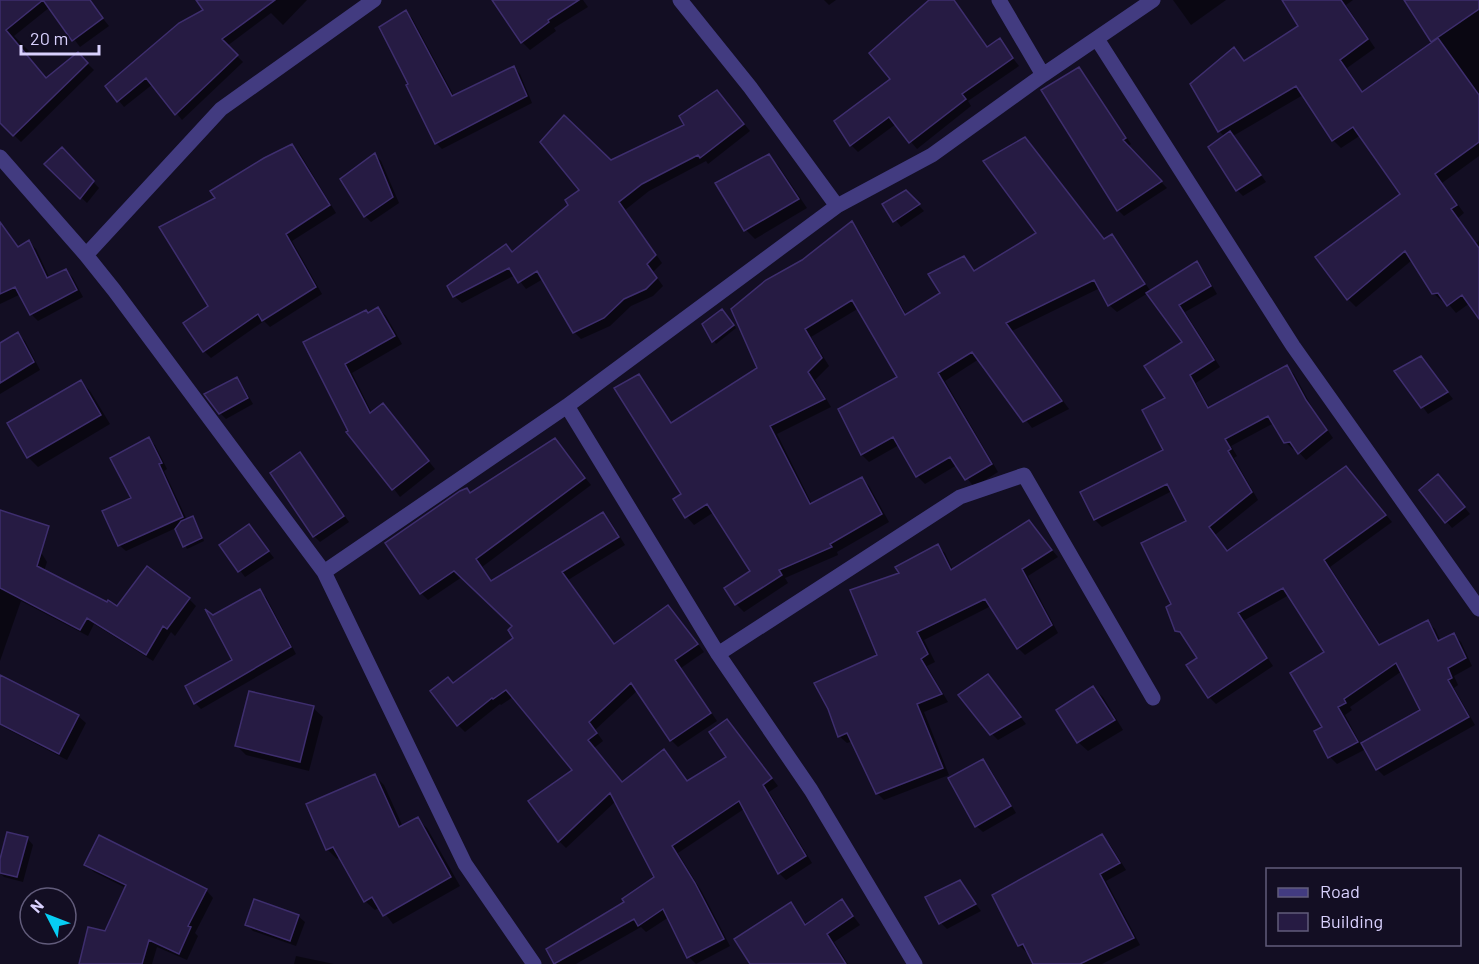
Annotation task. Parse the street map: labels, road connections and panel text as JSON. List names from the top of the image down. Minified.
{"legend":["Road","Building"],"scale_bar":"20 m","north":"top left"}
